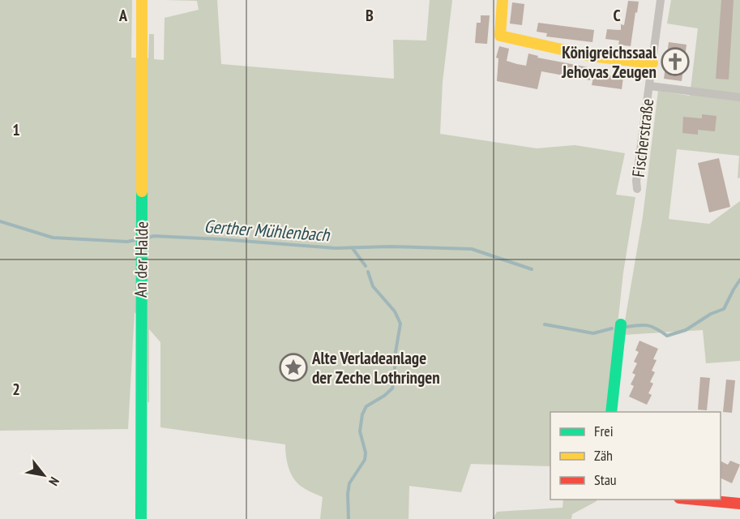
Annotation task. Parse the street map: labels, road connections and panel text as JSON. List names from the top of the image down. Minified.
{"streets":{"street":["Fischerstraße","An der Halde"]},"water":["Gerther Mühlenbach"],"places":{"church":["Königreichssaal Jehovas Zeugen"],"place":["Alte Verladeanlage der Zeche Lothringen"]},"legend":["Frei","Zäh","Stau"],"north":"bottom right","grid":{"columns":["A","B","C"],"rows":["1","2"]}}
